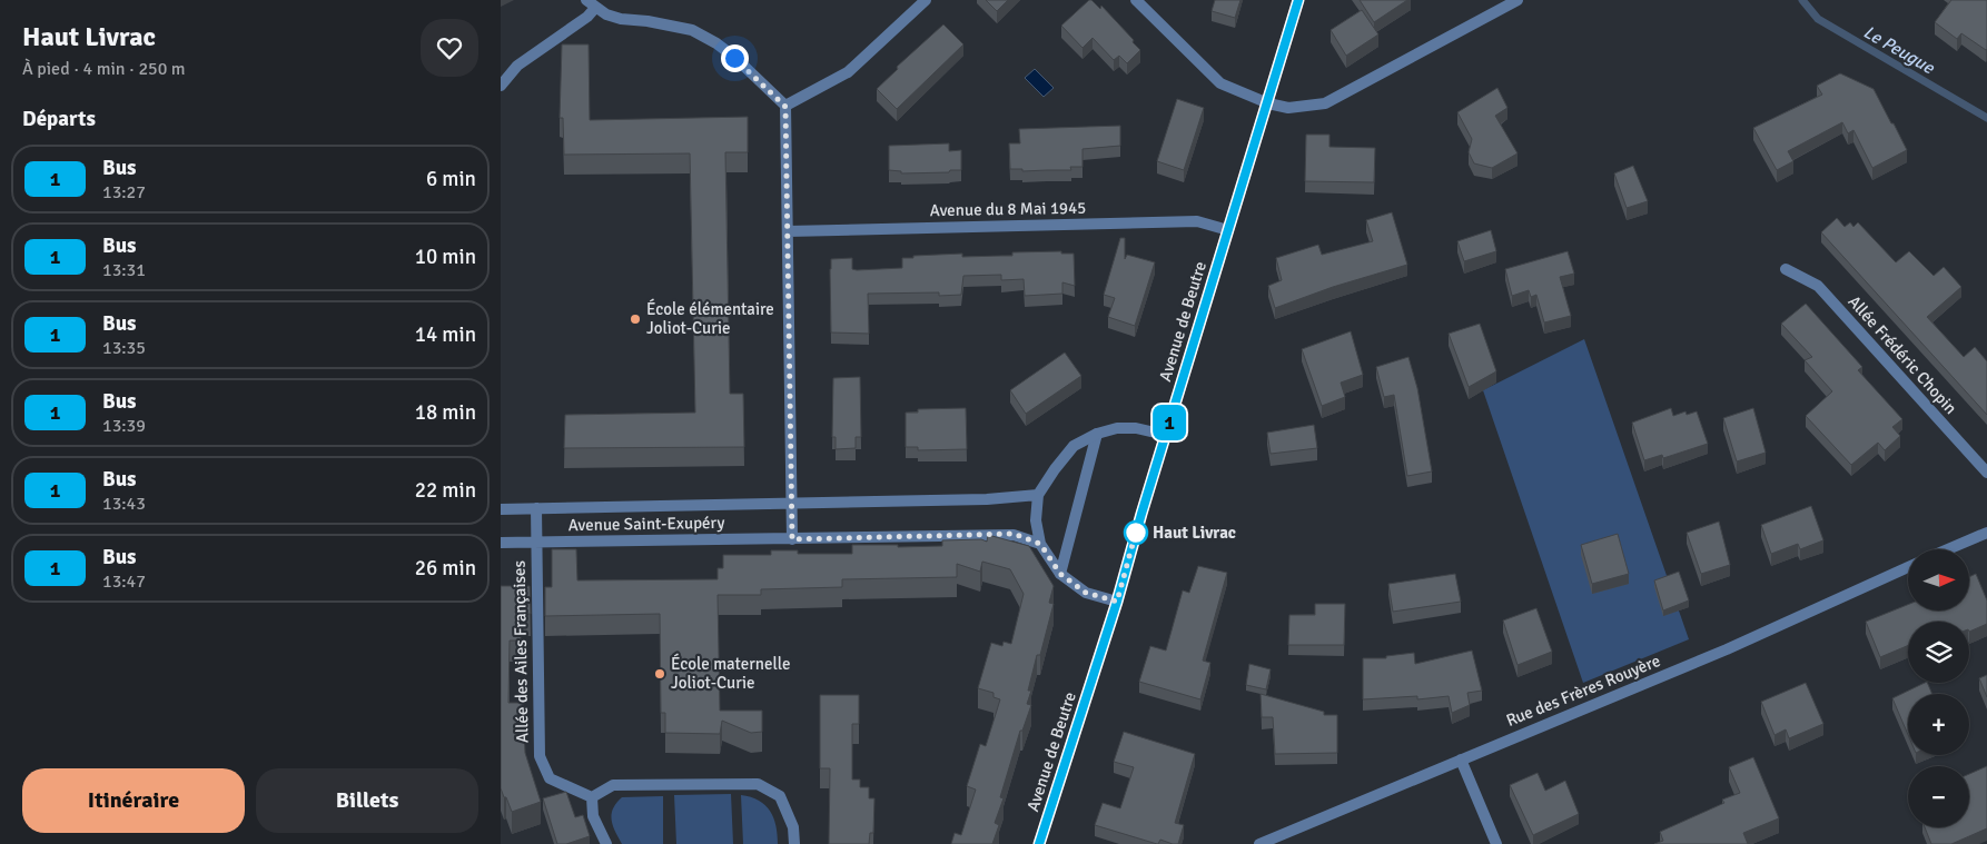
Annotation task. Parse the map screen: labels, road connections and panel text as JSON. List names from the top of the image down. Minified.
{"streets":{"street":["Avenue du 8 Mai 1945","Avenue de Beutre","Allée Frédéric Chopin","Avenue Saint-Exupéry","Allée des Ailes Françaises","Rue des Frères Rouyère"]},"crossings":[["Avenue du 8 Mai 1945","Avenue de Beutre"],["Avenue Saint-Exupéry","Allée des Ailes Françaises"]],"water":["Le Peugue"],"places":["École élémentaire Joliot-Curie","Haut Livrac","École maternelle Joliot-Curie"],"lines":["bus line 1"],"north":"right","page":{"heading":[["Haut Livrac","À pied · 4 min · 250 m"],"Départs"],"on_map":"1","list":[{"mark":"1","name":"Bus","note":"13:27","value":"6 min"},{"mark":"1","name":"Bus","note":"13:31","value":"10 min"},{"mark":"1","name":"Bus","note":"13:35","value":"14 min"},{"mark":"1","name":"Bus","note":"13:39","value":"18 min"},{"mark":"1","name":"Bus","note":"13:43","value":"22 min"},{"mark":"1","name":"Bus","note":"13:47","value":"26 min"}],"map_buttons":["+","−"],"buttons":["Itinéraire","Billets"]}}
